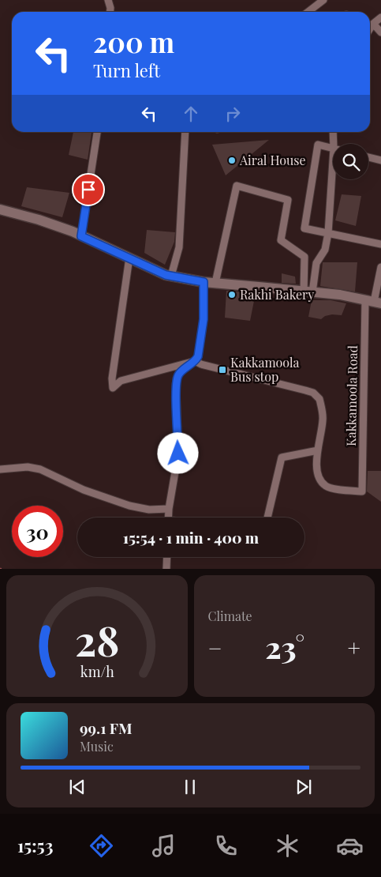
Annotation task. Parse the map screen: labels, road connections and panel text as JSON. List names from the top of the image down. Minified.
{"streets":{"street":["Kakkamoola Road"]},"places":{"other":["Airal House","Rakhi Bakery"],"transit":["Kakkamoola Bus stop"]},"page":{"turn":["200 m","Turn left"],"limit":"30","trip":"15:54 · 1 min · 400 m","tile":"Climate","heat":["−","23°","+"],"song":["99.1 FM","Music"],"tabs":"15:53","gauge":["28","km/h"]}}
